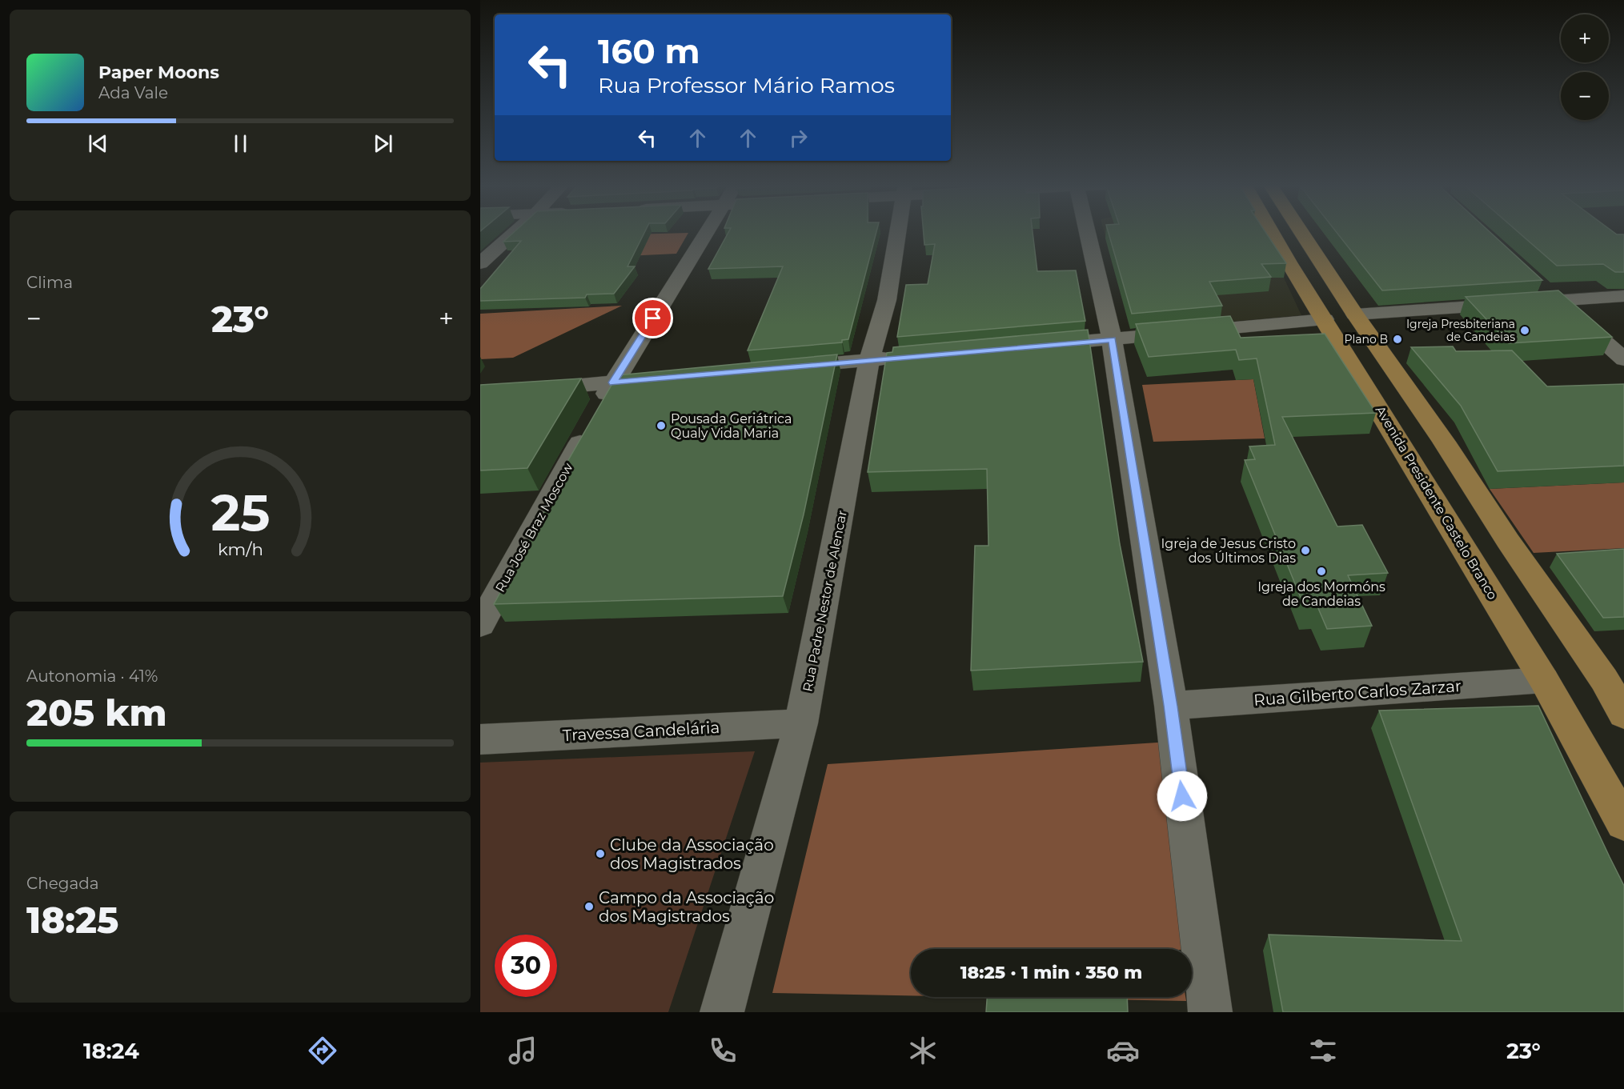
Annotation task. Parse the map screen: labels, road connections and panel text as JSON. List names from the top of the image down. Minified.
{"streets":{"main road":["Avenida Presidente Castelo Branco"],"street":["Rua José Braz Moscow","Rua Padre Nestor de Alencar","Rua Gilberto Carlos Zarzar","Travessa Candelária"]},"crossings":[["Avenida Presidente Castelo Branco","Rua Gilberto Carlos Zarzar"],["Rua Padre Nestor de Alencar","Travessa Candelária"]],"places":["Igreja Presbiteriana de Candeias","Plano B","Pousada Geriátrica Qualy Vida Maria","Igreja de Jesus Cristo dos Últimos Dias","Igreja dos Mormóns de Candeias","Clube da Associação dos Magistrados","Campo da Associação dos Magistrados"],"page":{"map_buttons":["+","−"],"turn":["160 m","Rua Professor Mário Ramos"],"song":["Paper Moons","Ada Vale"],"tile":["Clima",["Autonomia · 41%","205 km"],["Chegada","18:25"]],"heat":["−","23°","+"],"limit":"30","trip":"18:25 · 1 min · 350 m","tabs":["18:24","23°"],"gauge":["25","km/h"]}}
